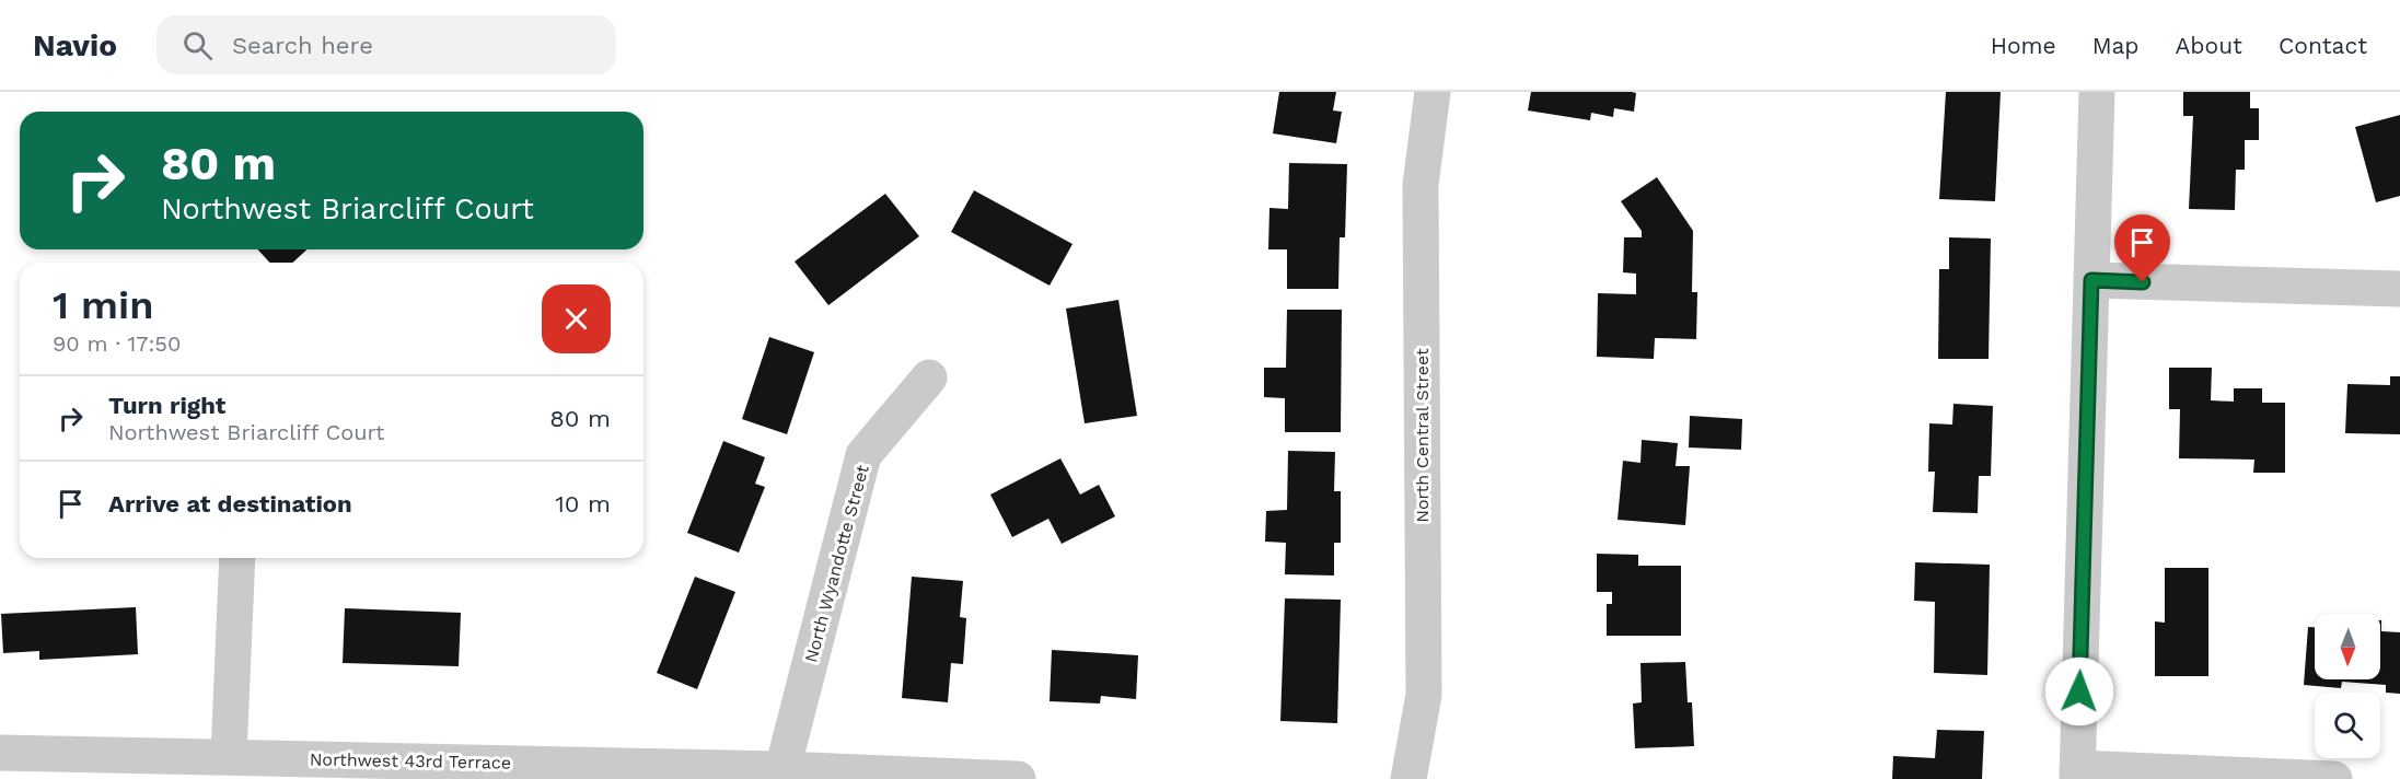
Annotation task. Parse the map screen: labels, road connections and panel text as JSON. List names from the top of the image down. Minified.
{"streets":{"street":["North Central Street","North Wyandotte Street","Northwest 43rd Terrace"]},"crossings":[["North Wyandotte Street","Northwest 43rd Terrace"]],"north":"bottom","page":{"header":"Navio","search":"Search here","nav":["Home","Map","About","Contact"],"turn":["80 m","Northwest Briarcliff Court"],"heading":["1 min","90 m · 17:50"],"list":[{"name":"Turn right","note":"Northwest Briarcliff Court","value":"80 m"},{"name":"Arrive at destination","value":"10 m"}]}}
